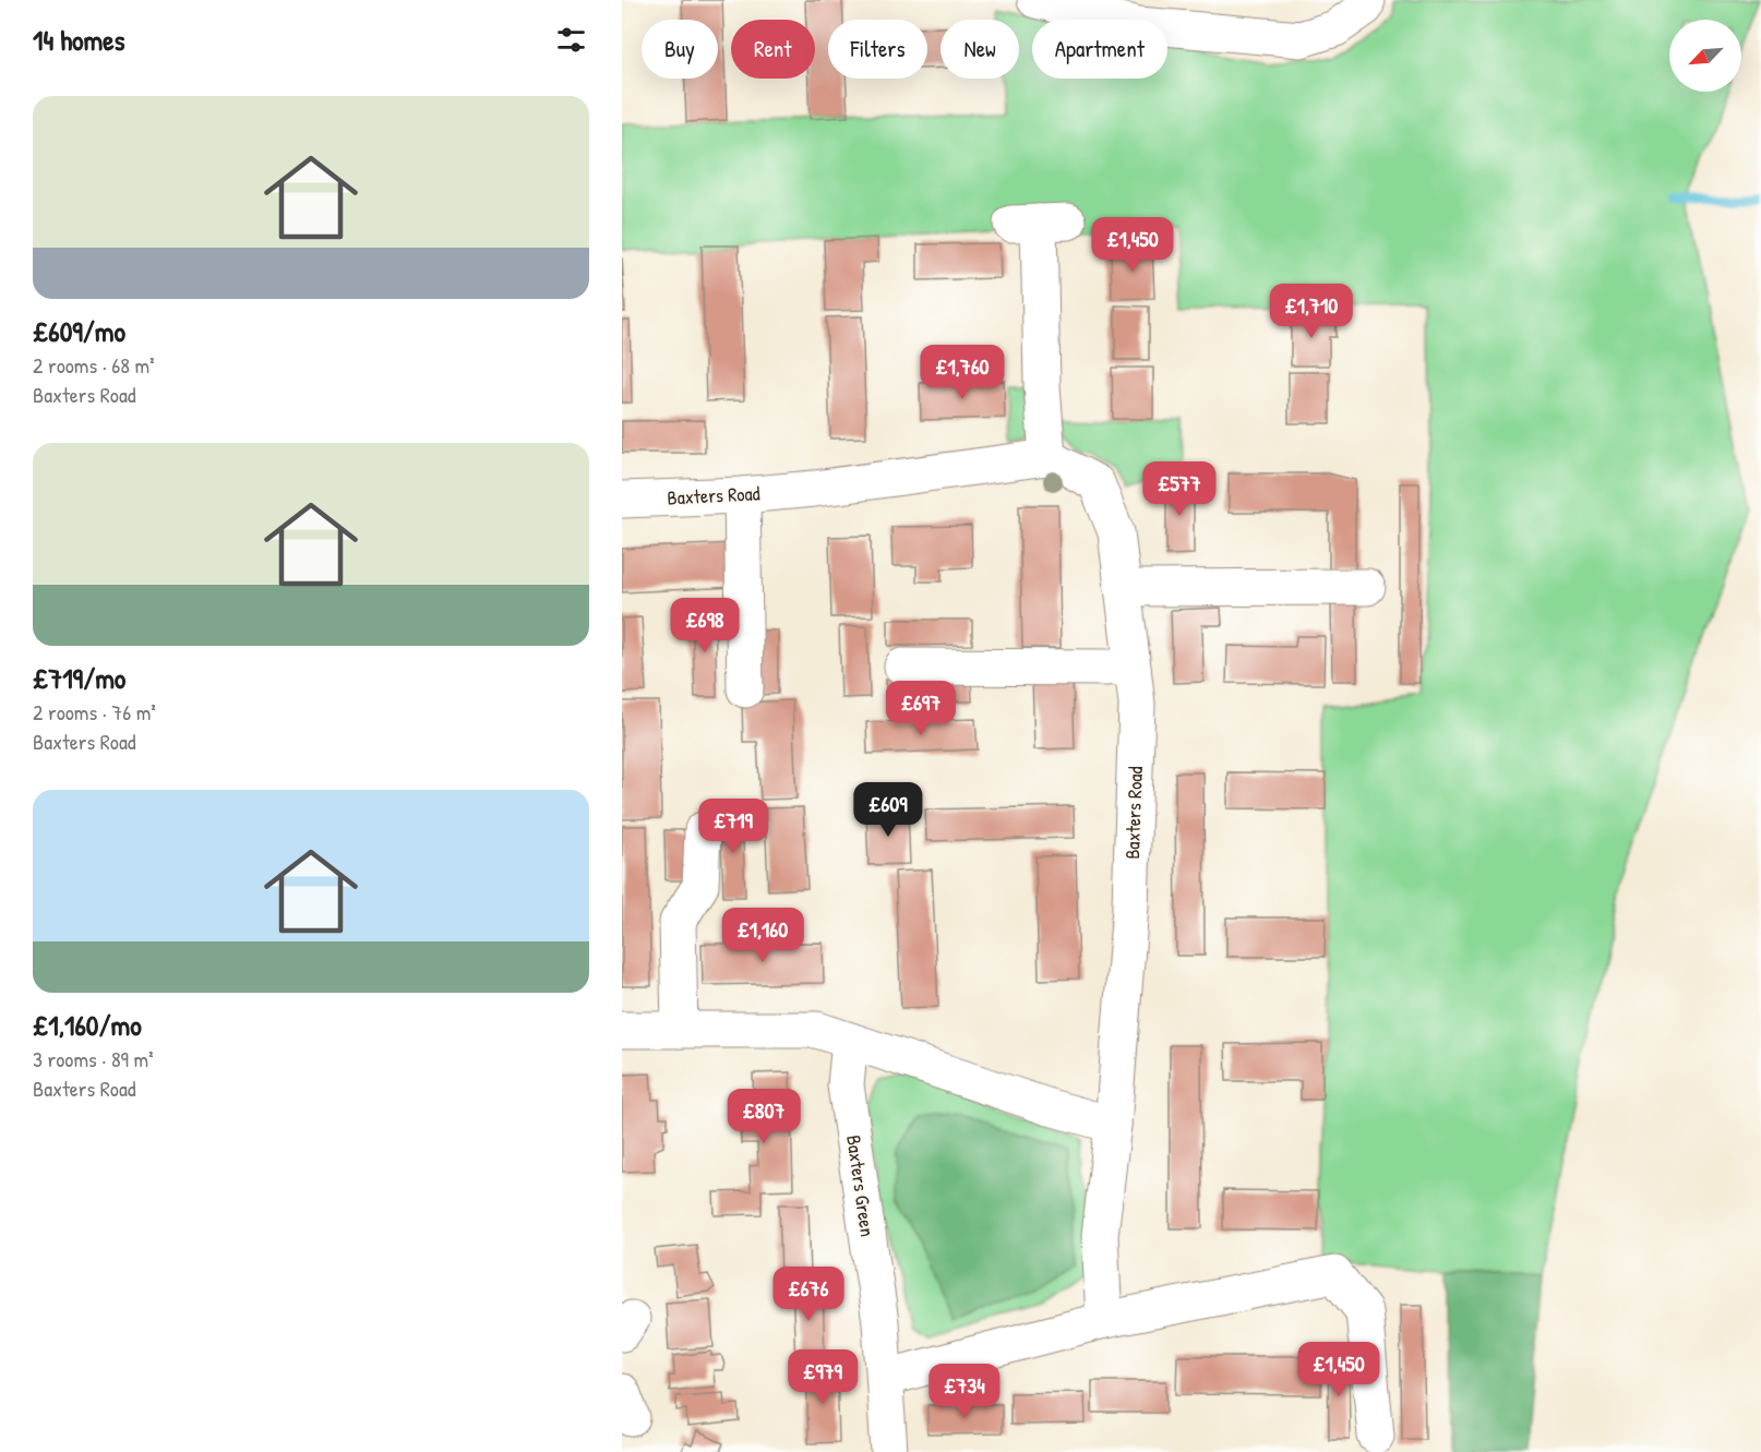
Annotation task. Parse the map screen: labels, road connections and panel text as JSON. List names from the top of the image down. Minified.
{"streets":{"street":["Baxters Road","Baxters Green"]},"north":"bottom left","page":{"heading":"14 homes","chip":["Buy","Rent","Filters","New","Apartment"],"list":[{"name":"£609/mo","note":"2 rooms · 68 m² · Baxters Road"},{"name":"£719/mo","note":"2 rooms · 76 m² · Baxters Road"},{"name":"£1,160/mo","note":"3 rooms · 89 m² · Baxters Road"}],"price":["£1,450","£1,710","£1,760","£577","£698","£697","£609","£719","£1,160","£807","£676","£1,450","£979","£734"]}}
